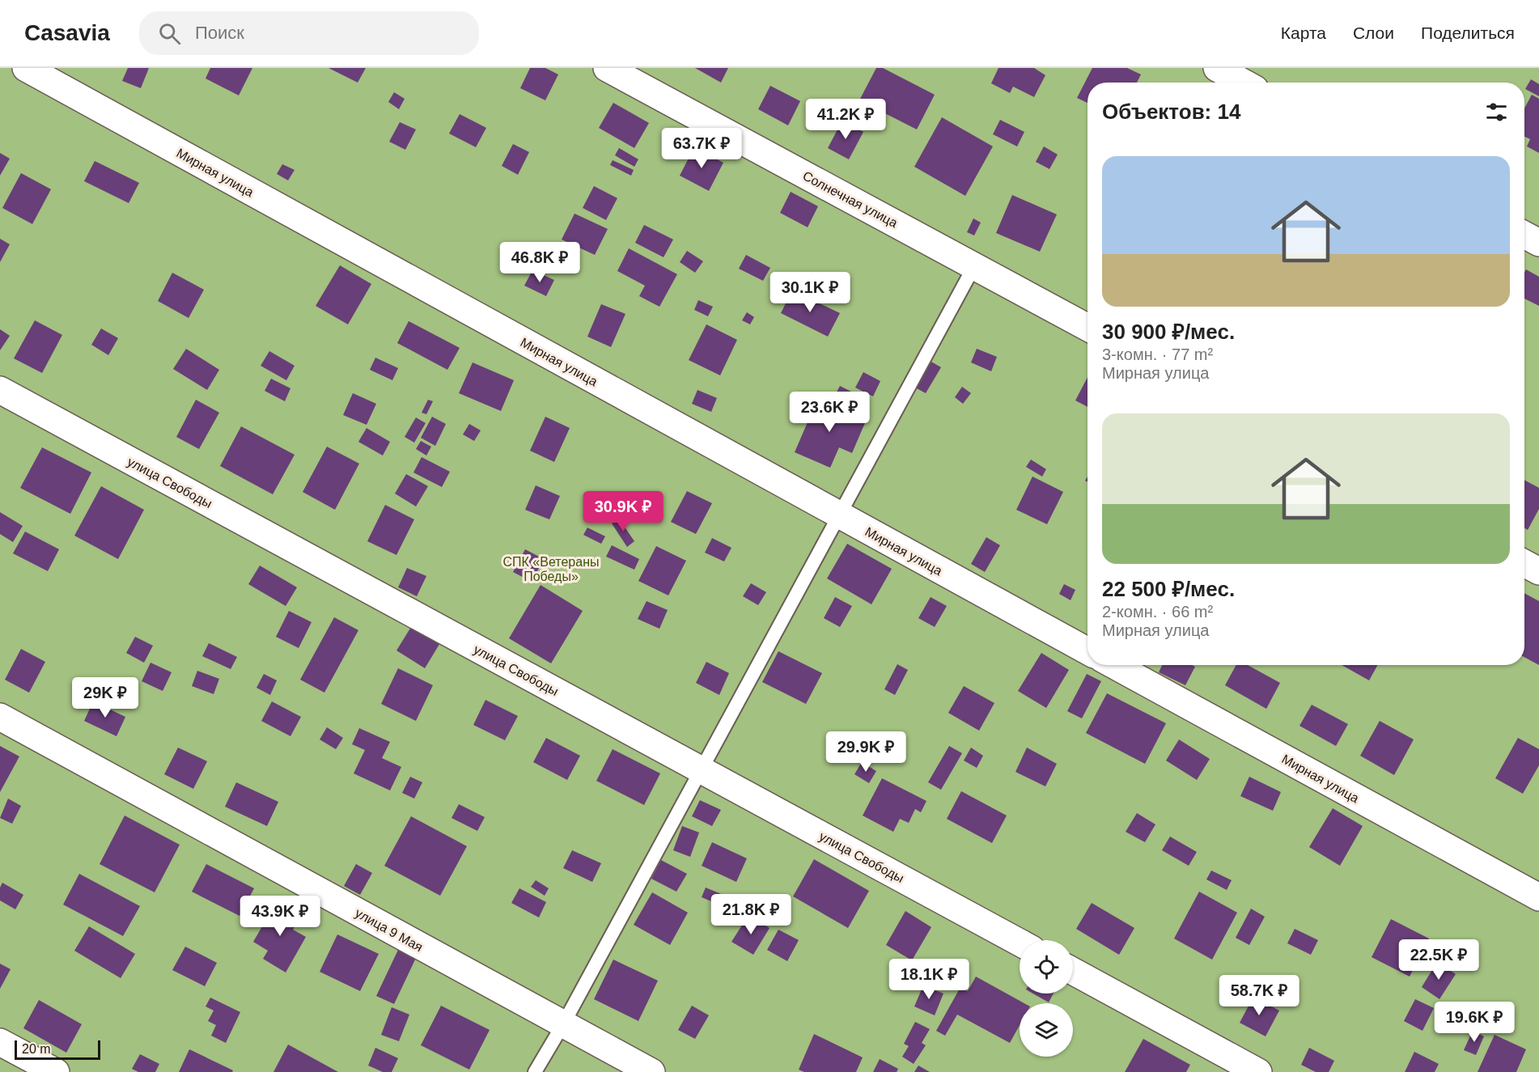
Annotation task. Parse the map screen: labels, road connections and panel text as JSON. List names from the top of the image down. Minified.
{"streets":{"street":["Мирная улица","Солнечная улица","улица Свободы","улица 9 Мая"]},"parks":["СПК «Ветераны Победы»"],"scale_bar":"20 m","page":{"header":"Casavia","search":"Поиск","nav":["Карта","Слои","Поделиться"],"heading":"Объектов: 14","price":["41.2K ₽","63.7K ₽","46.8K ₽","30.1K ₽","23.6K ₽","30.9K ₽","29K ₽","29.9K ₽","21.8K ₽","43.9K ₽","22.5K ₽","18.1K ₽","58.7K ₽","19.6K ₽"],"list":[{"name":"30 900 ₽/мес.","note":"3-комн. · 77 m² · Мирная улица"},{"name":"22 500 ₽/мес.","note":"2-комн. · 66 m² · Мирная улица"}],"scale":"20 m"}}
